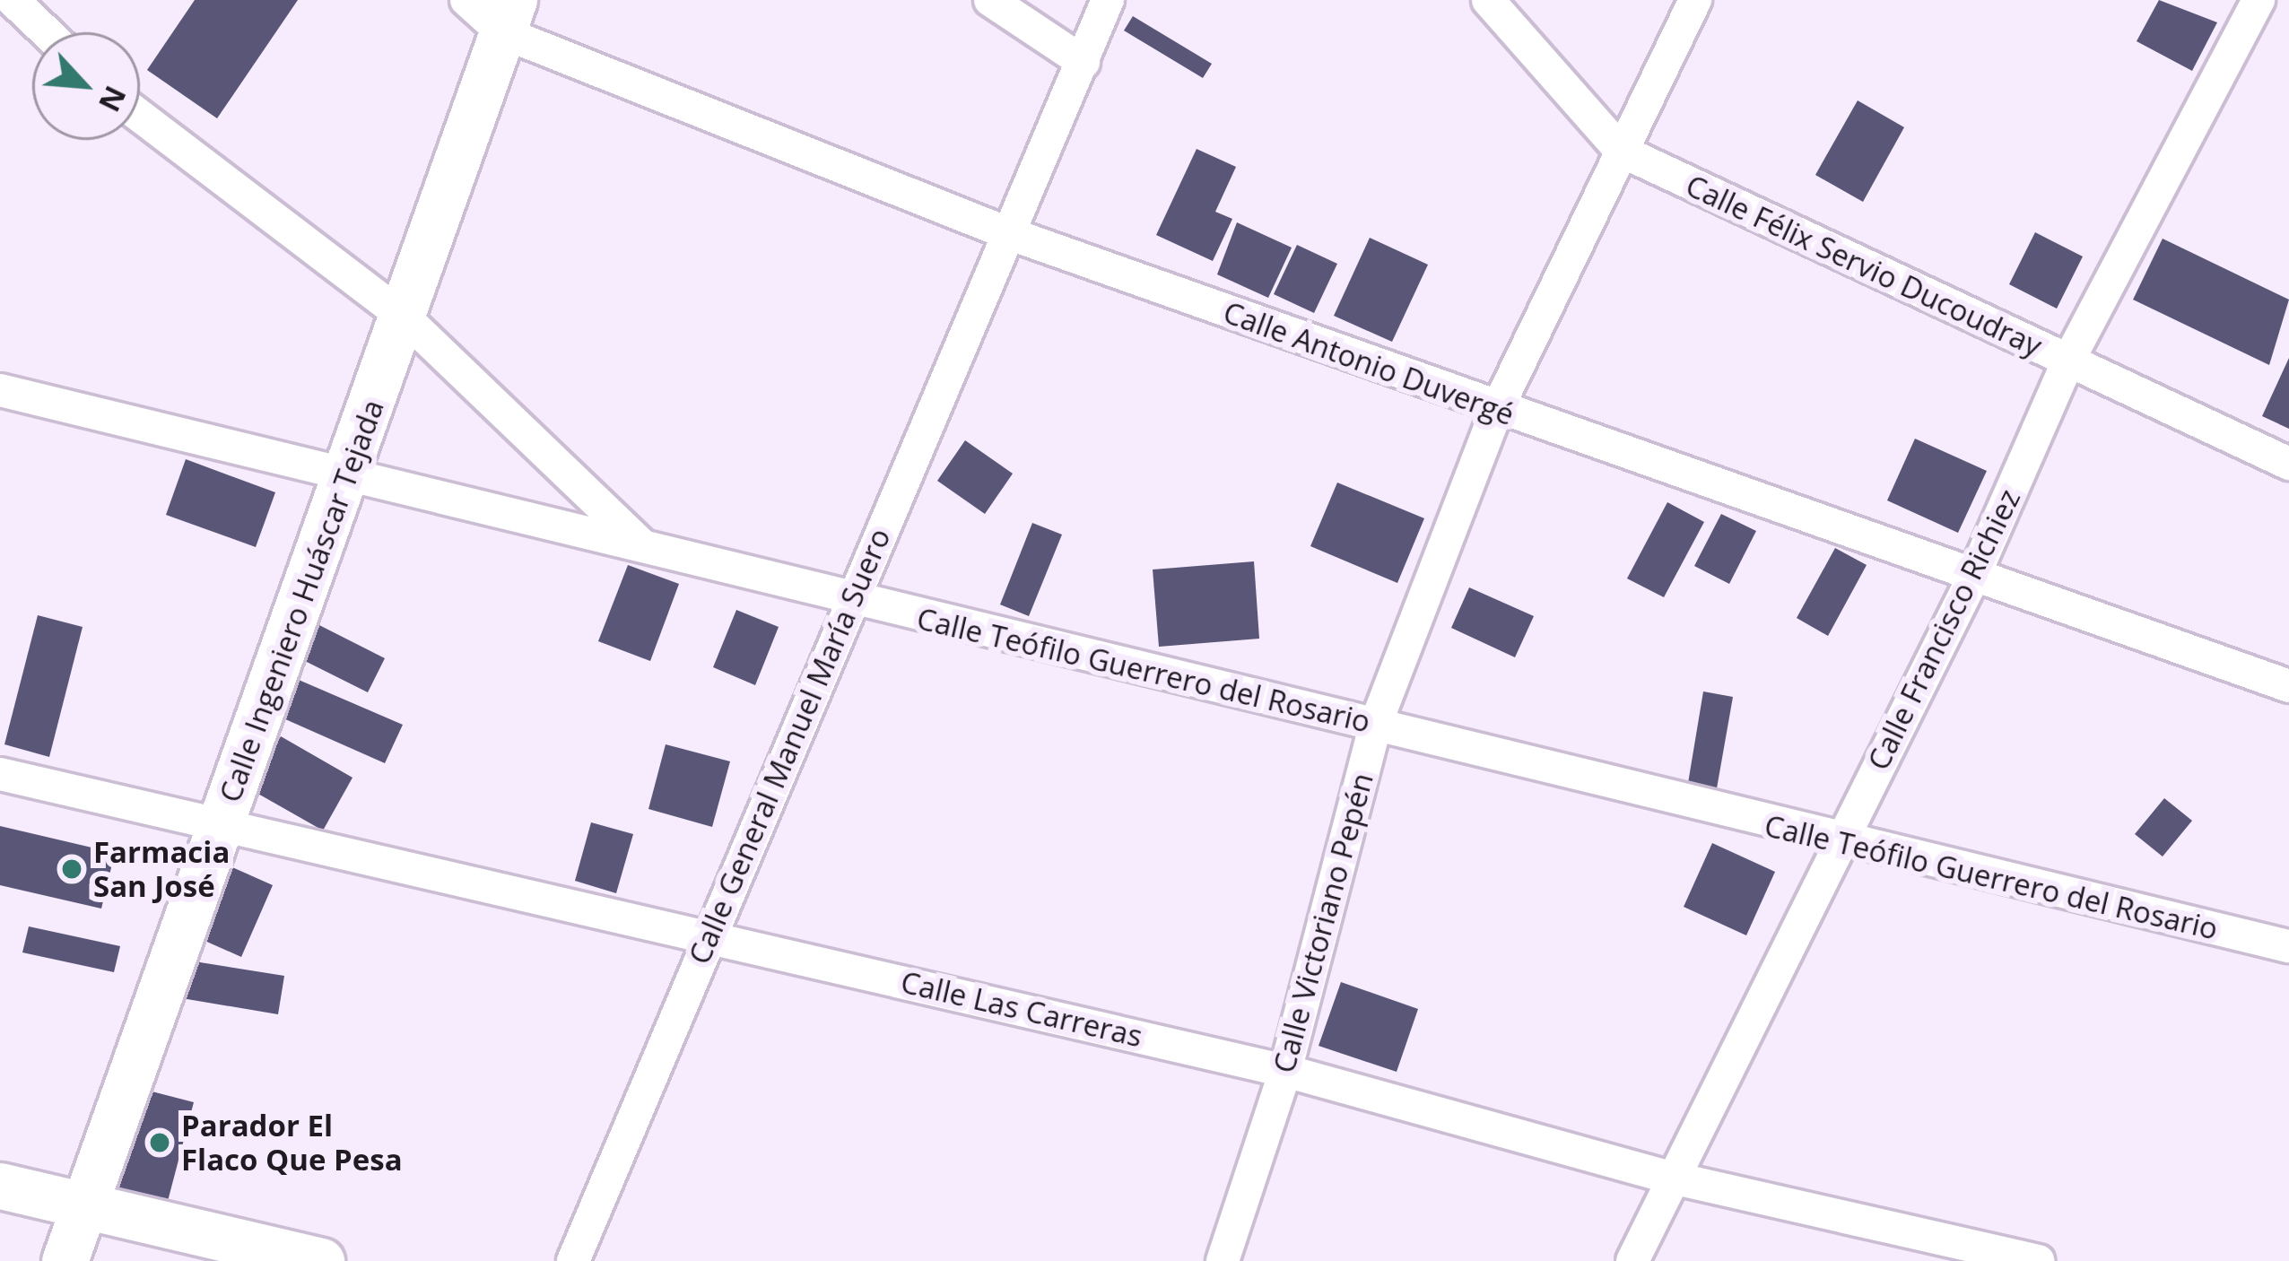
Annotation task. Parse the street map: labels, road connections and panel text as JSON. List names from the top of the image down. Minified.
{"streets":{"main road":["Calle Ingeniero Huáscar Tejada"],"street":["Calle Félix Servio Ducoudray","Calle Antonio Duvergé","Calle Francisco Richiez","Calle Teófilo Guerrero del Rosario","Calle General Manuel María Suero","Calle Victoriano Pepén","Calle Las Carreras"]},"crossings":[["Calle Félix Servio Ducoudray","Calle Francisco Richiez"],["Calle Félix Servio Ducoudray","Calle Victoriano Pepén"],["Calle Antonio Duvergé","Calle Ingeniero Huáscar Tejada"],["Calle Antonio Duvergé","Calle Francisco Richiez"],["Calle Antonio Duvergé","Calle General Manuel María Suero"],["Calle Antonio Duvergé","Calle Victoriano Pepén"],["Calle Ingeniero Huáscar Tejada","Calle Teófilo Guerrero del Rosario"],["Calle Ingeniero Huáscar Tejada","Calle Las Carreras"],["Calle Francisco Richiez","Calle Teófilo Guerrero del Rosario"],["Calle Francisco Richiez","Calle Las Carreras"],["Calle Teófilo Guerrero del Rosario","Calle General Manuel María Suero"],["Calle Teófilo Guerrero del Rosario","Calle Victoriano Pepén"],["Calle General Manuel María Suero","Calle Las Carreras"],["Calle Victoriano Pepén","Calle Las Carreras"]],"places":["Farmacia San José","Parador El Flaco Que Pesa"],"north":"bottom right"}
